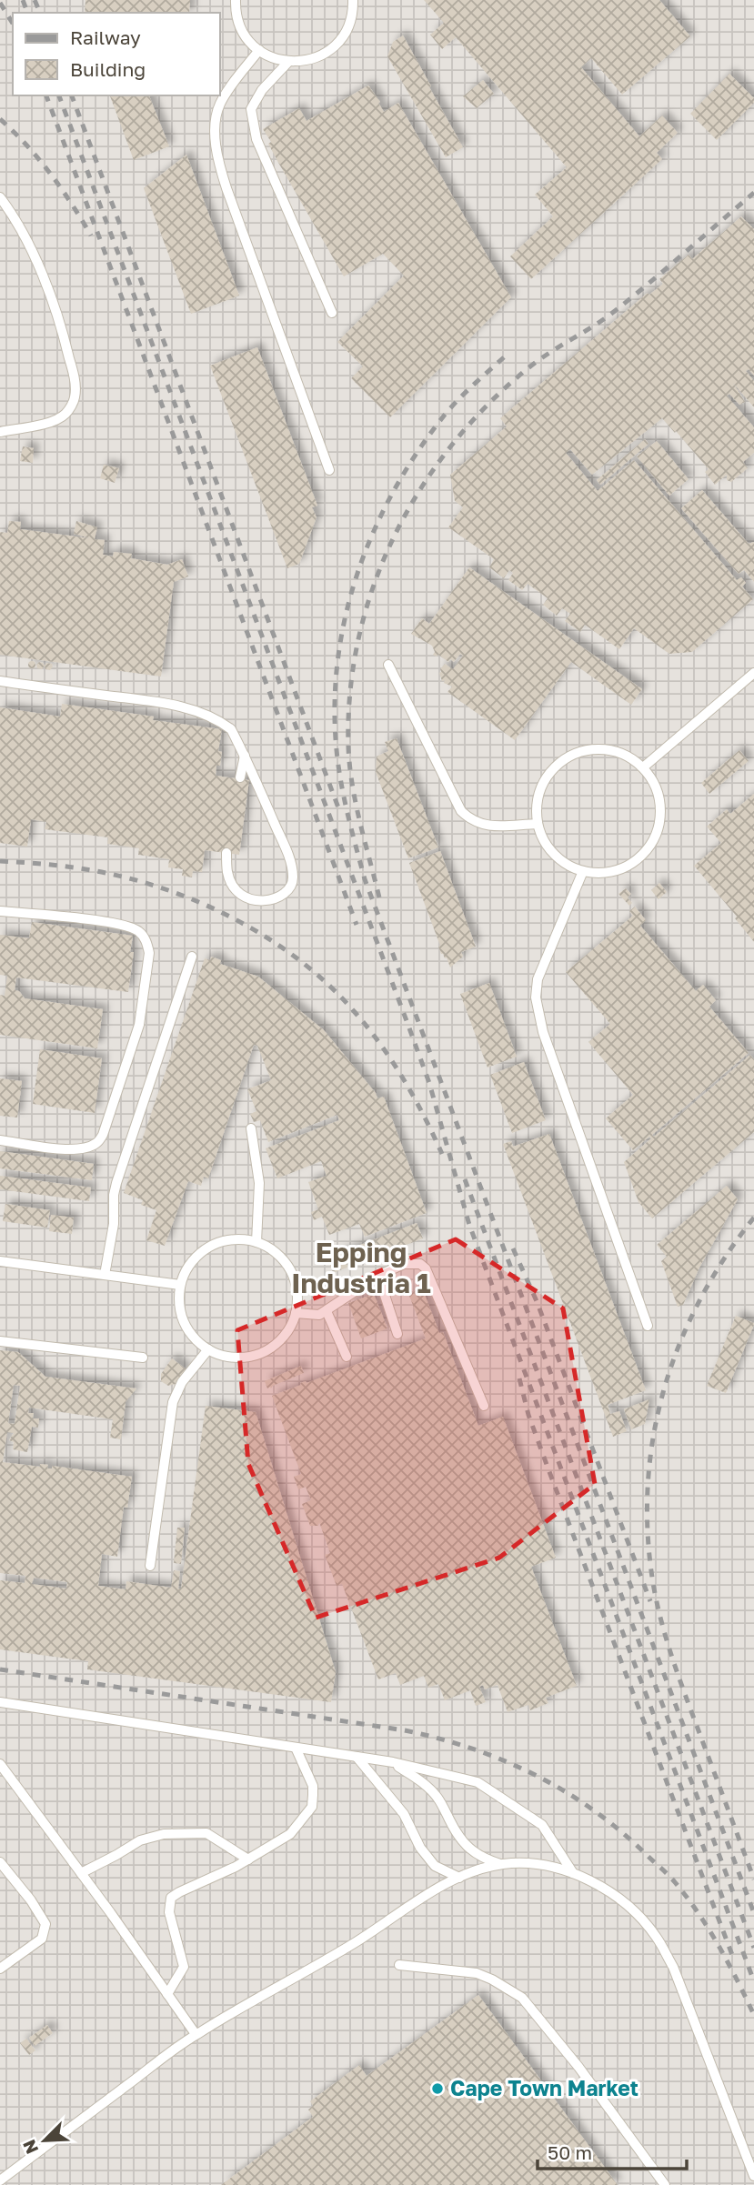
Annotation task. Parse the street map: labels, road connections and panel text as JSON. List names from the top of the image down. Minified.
{"districts":["Epping Industria 1"],"places":["Cape Town Market"],"legend":["Railway","Building"],"scale_bar":"50 m","north":"bottom left"}
